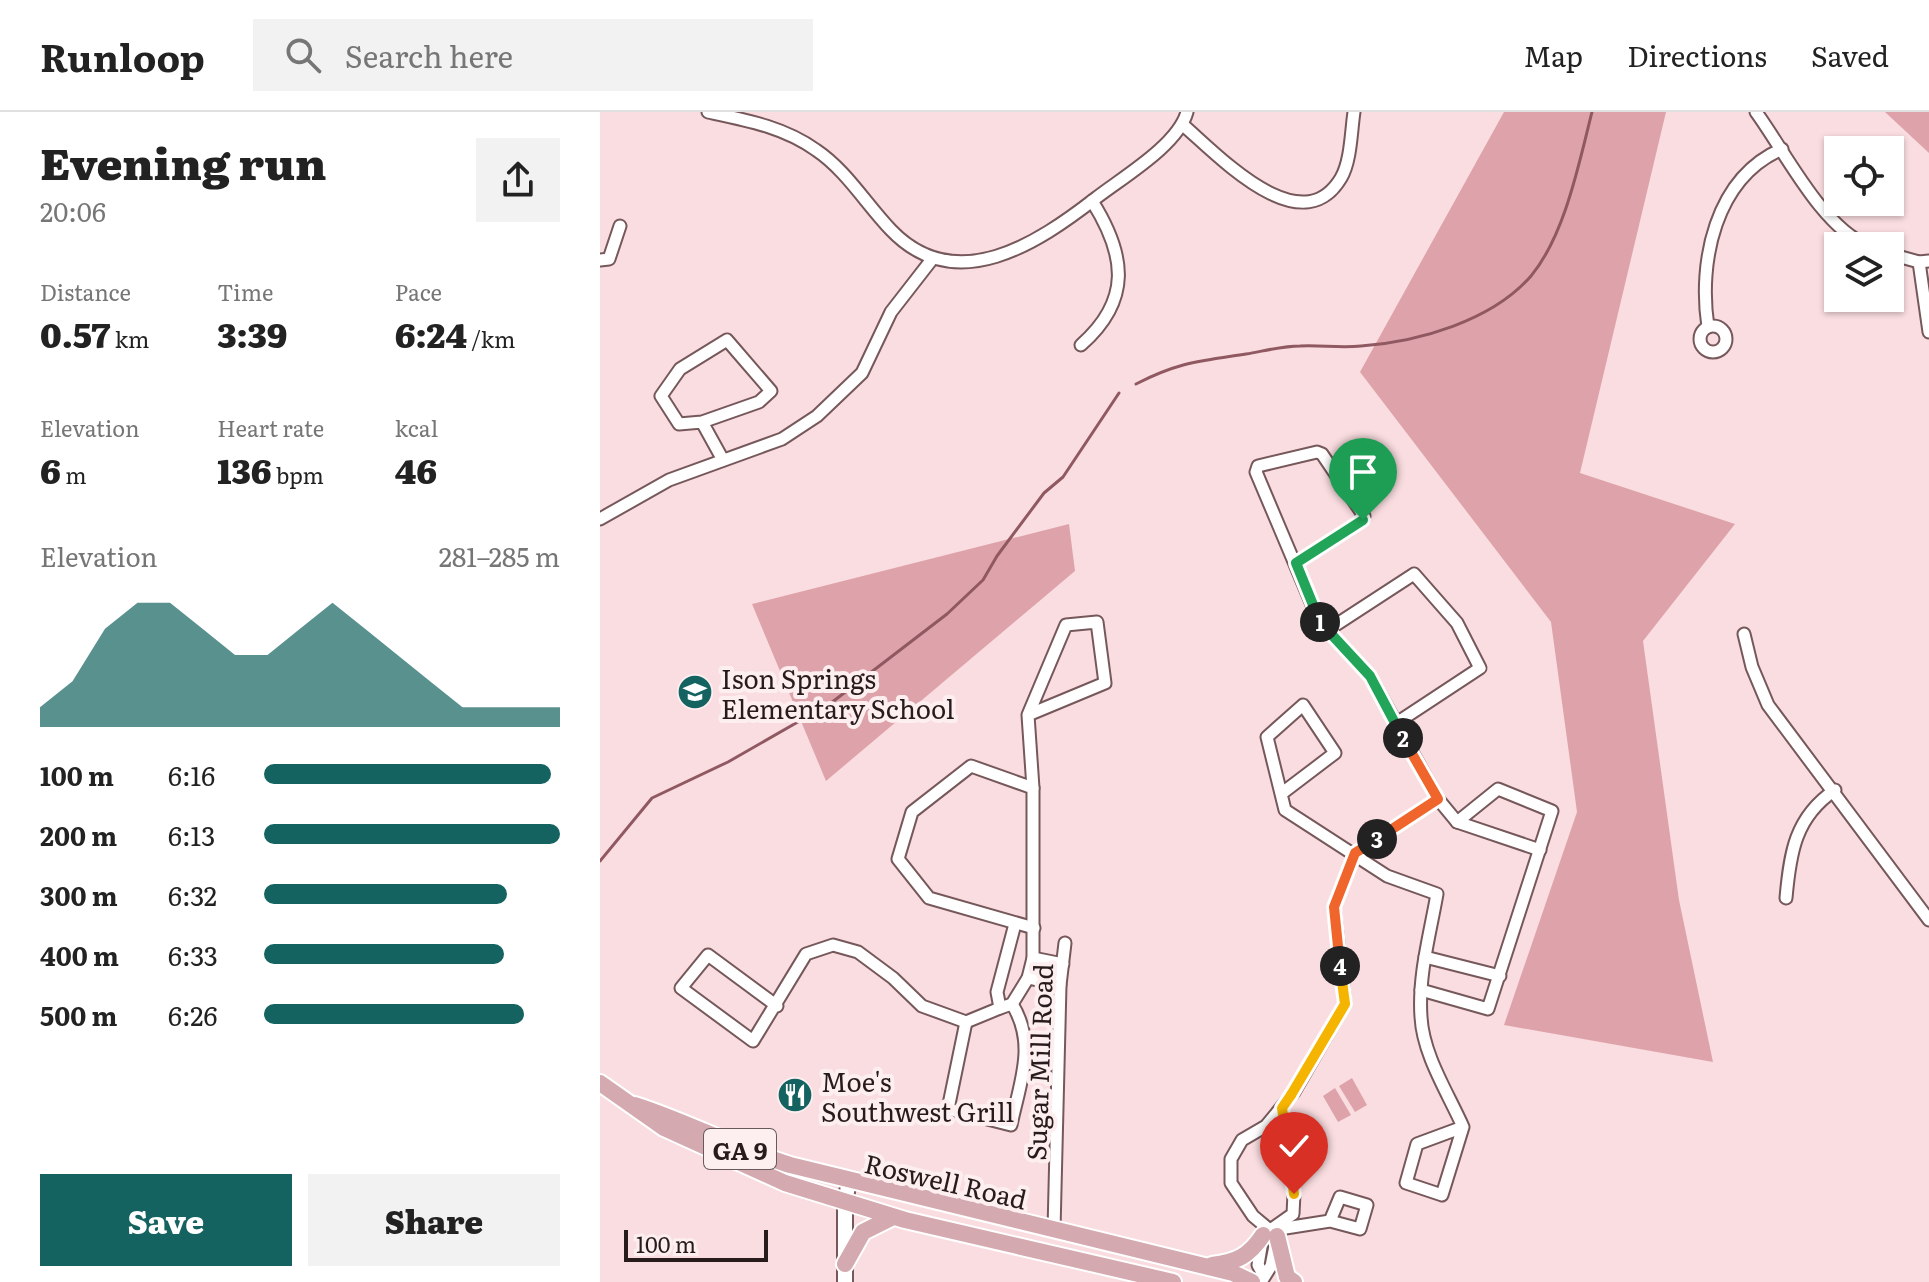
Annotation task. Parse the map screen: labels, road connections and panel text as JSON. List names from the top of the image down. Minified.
{"streets":{"main road":["GA 9","Roswell Road"],"street":["Sugar Mill Road"]},"crossings":[["Sugar Mill Road","Roswell Road"]],"places":{"school or university":["Ison Springs Elementary School"],"restaurant":["Moe's Southwest Grill"]},"scale_bar":"100 m","page":{"header":"Runloop","search":"Search here","nav":["Map","Directions","Saved"],"heading":["Evening run","20:06"],"stats":[["Distance","0.57 km"],["Time","3:39"],["Pace","6:24 /km"],["Elevation","6 m"],["Heart rate","136 bpm"],["kcal","46"]],"chart":["Elevation","281–285 m"],"pins":["1","2","3","4"],"list":[{"name":"100 m","note":"6:16"},{"name":"200 m","note":"6:13"},{"name":"300 m","note":"6:32"},{"name":"400 m","note":"6:33"},{"name":"500 m","note":"6:26"}],"buttons":["Save","Share"],"scale":"100 m"}}
